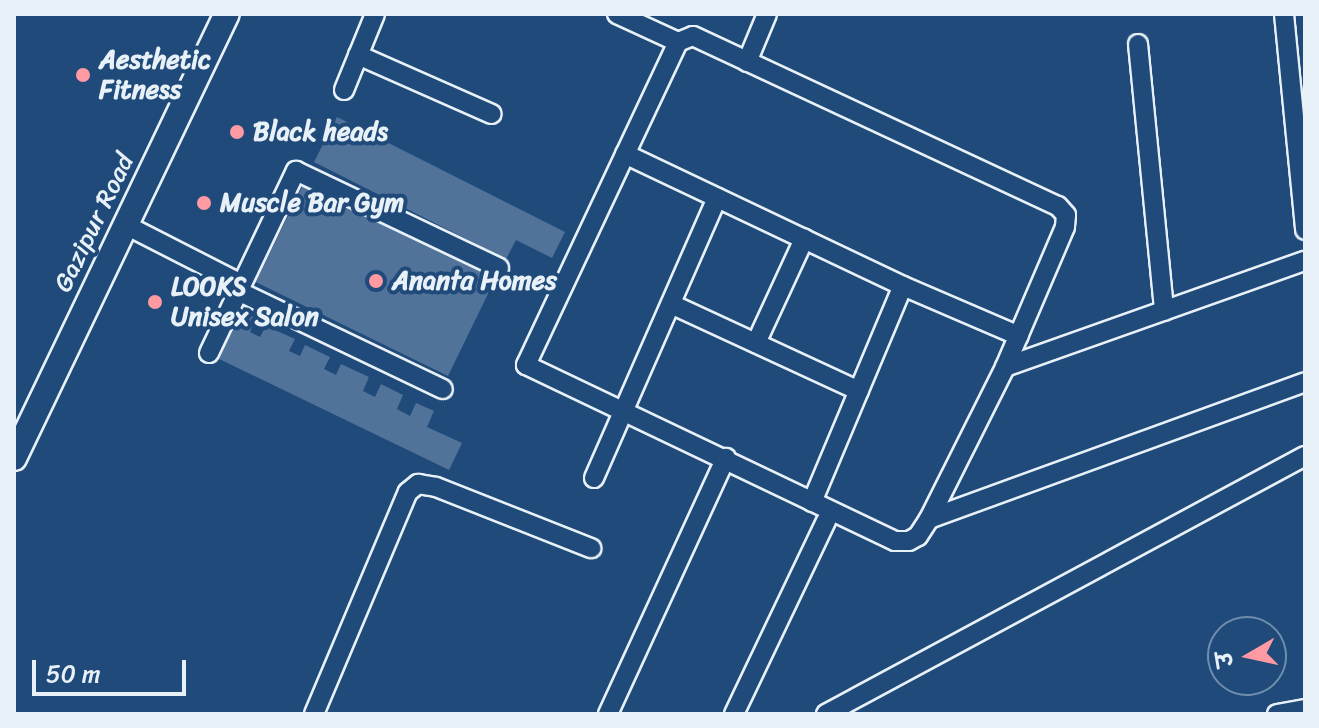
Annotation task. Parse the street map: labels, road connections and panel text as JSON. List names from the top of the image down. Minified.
{"streets":{"street":["Gazipur Road"]},"places":["Aesthetic Fitness","Black heads","Muscle Bar Gym","Ananta Homes","LOOKS Unisex Salon"],"scale_bar":"50 m","north":"left"}
